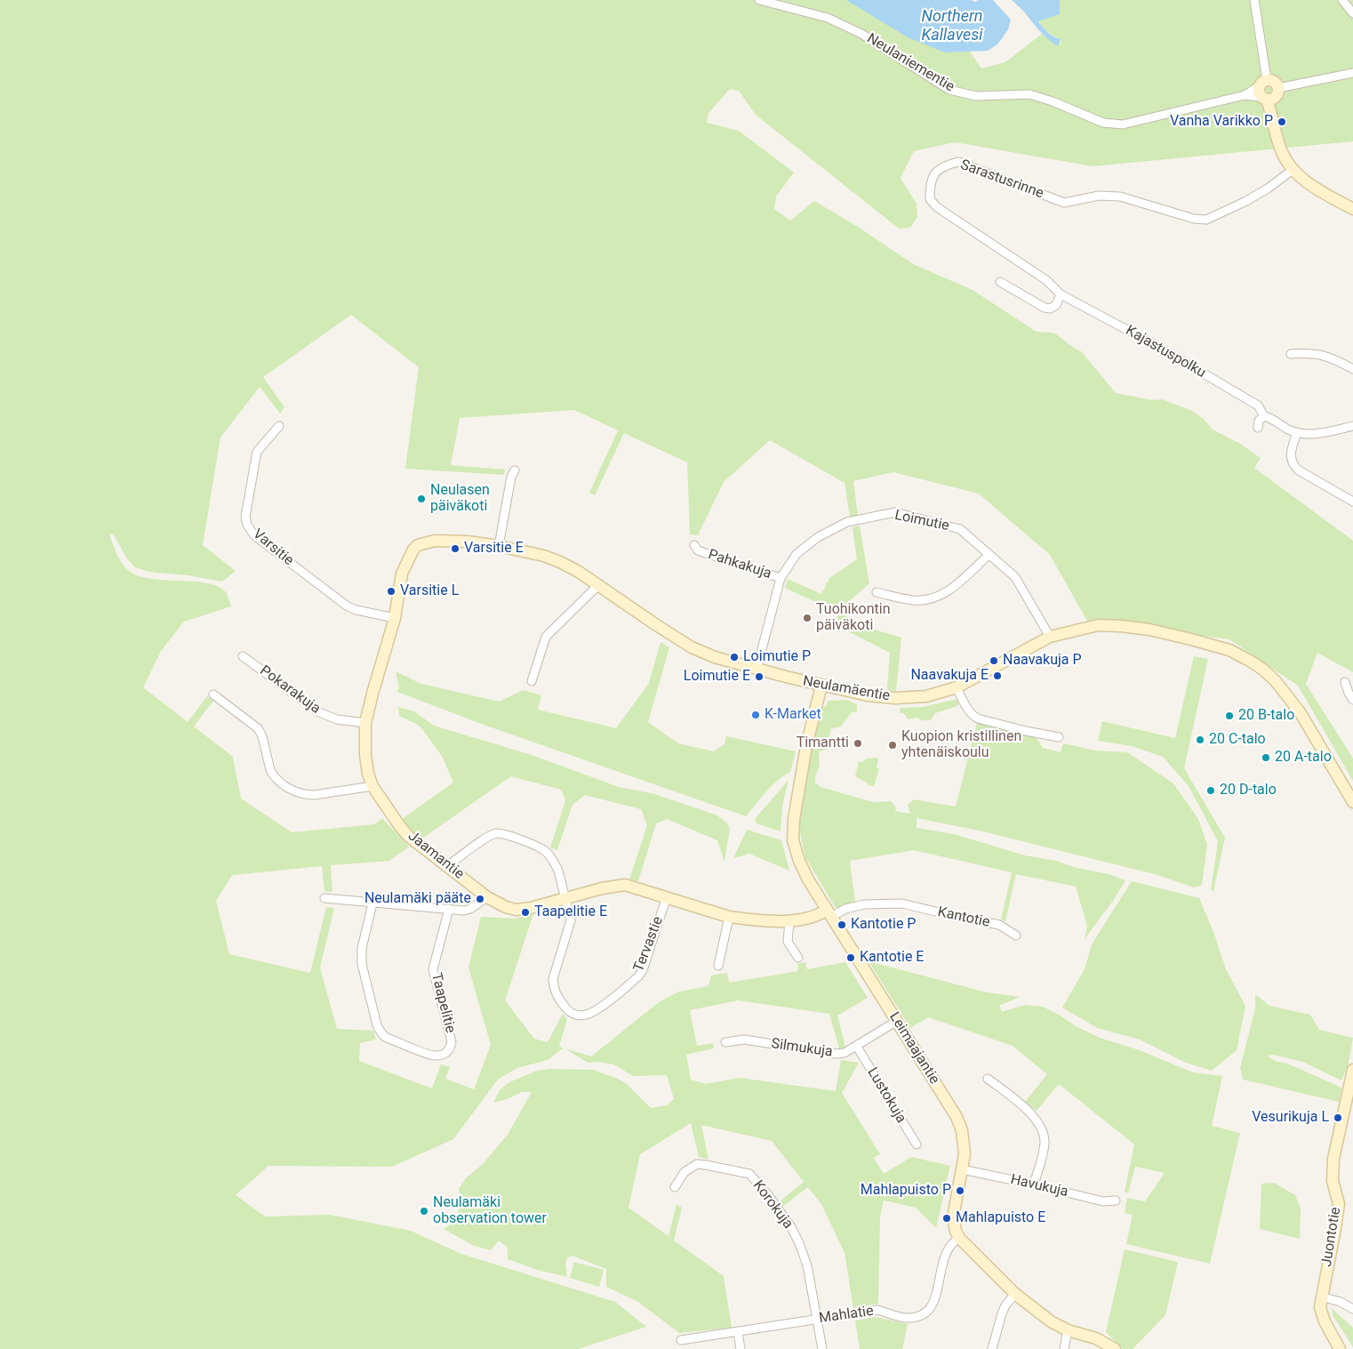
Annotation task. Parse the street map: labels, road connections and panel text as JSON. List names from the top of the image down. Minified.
{"streets":{"street":["Neulaniementie","Sarastusrinne","Kajastuspolku","Loimutie","Varsitie","Pahkakuja","Neulamäentie","Pokarakuja","Jaamantie","Kantotie","Tervastie","Taapelitie","Silmukuja","Leimaajantie","Lustokuja","Havukuja","Korokuja","Juontotie","Mahlatie"]},"crossings":[["Sarastusrinne","Kajastuspolku"],["Loimutie","Pahkakuja"],["Loimutie","Neulamäentie"],["Varsitie","Jaamantie"],["Neulamäentie","Jaamantie"],["Neulamäentie","Leimaajantie"],["Pokarakuja","Jaamantie"],["Jaamantie","Kantotie"],["Jaamantie","Tervastie"],["Jaamantie","Leimaajantie"],["Kantotie","Leimaajantie"],["Silmukuja","Leimaajantie"],["Silmukuja","Lustokuja"],["Leimaajantie","Havukuja"],["Leimaajantie","Mahlatie"],["Korokuja","Mahlatie"]],"water":["Northern Kallavesi"],"places":["Vanha Varikko P","Neulasen päiväkoti","Varsitie E","Varsitie L","Tuohikontin päiväkoti","Loimutie P","Naavakuja P","Naavakuja E","Loimutie E","K-Market","20 B-talo","20 C-talo","Timantti","Kuopion kristillinen yhtenäiskoulu","20 A-talo","20 D-talo","Neulamäki pääte","Taapelitie E","Kantotie P","Kantotie E","Vesurikuja L","Mahlapuisto P","Neulamäki observation tower","Mahlapuisto E"]}
